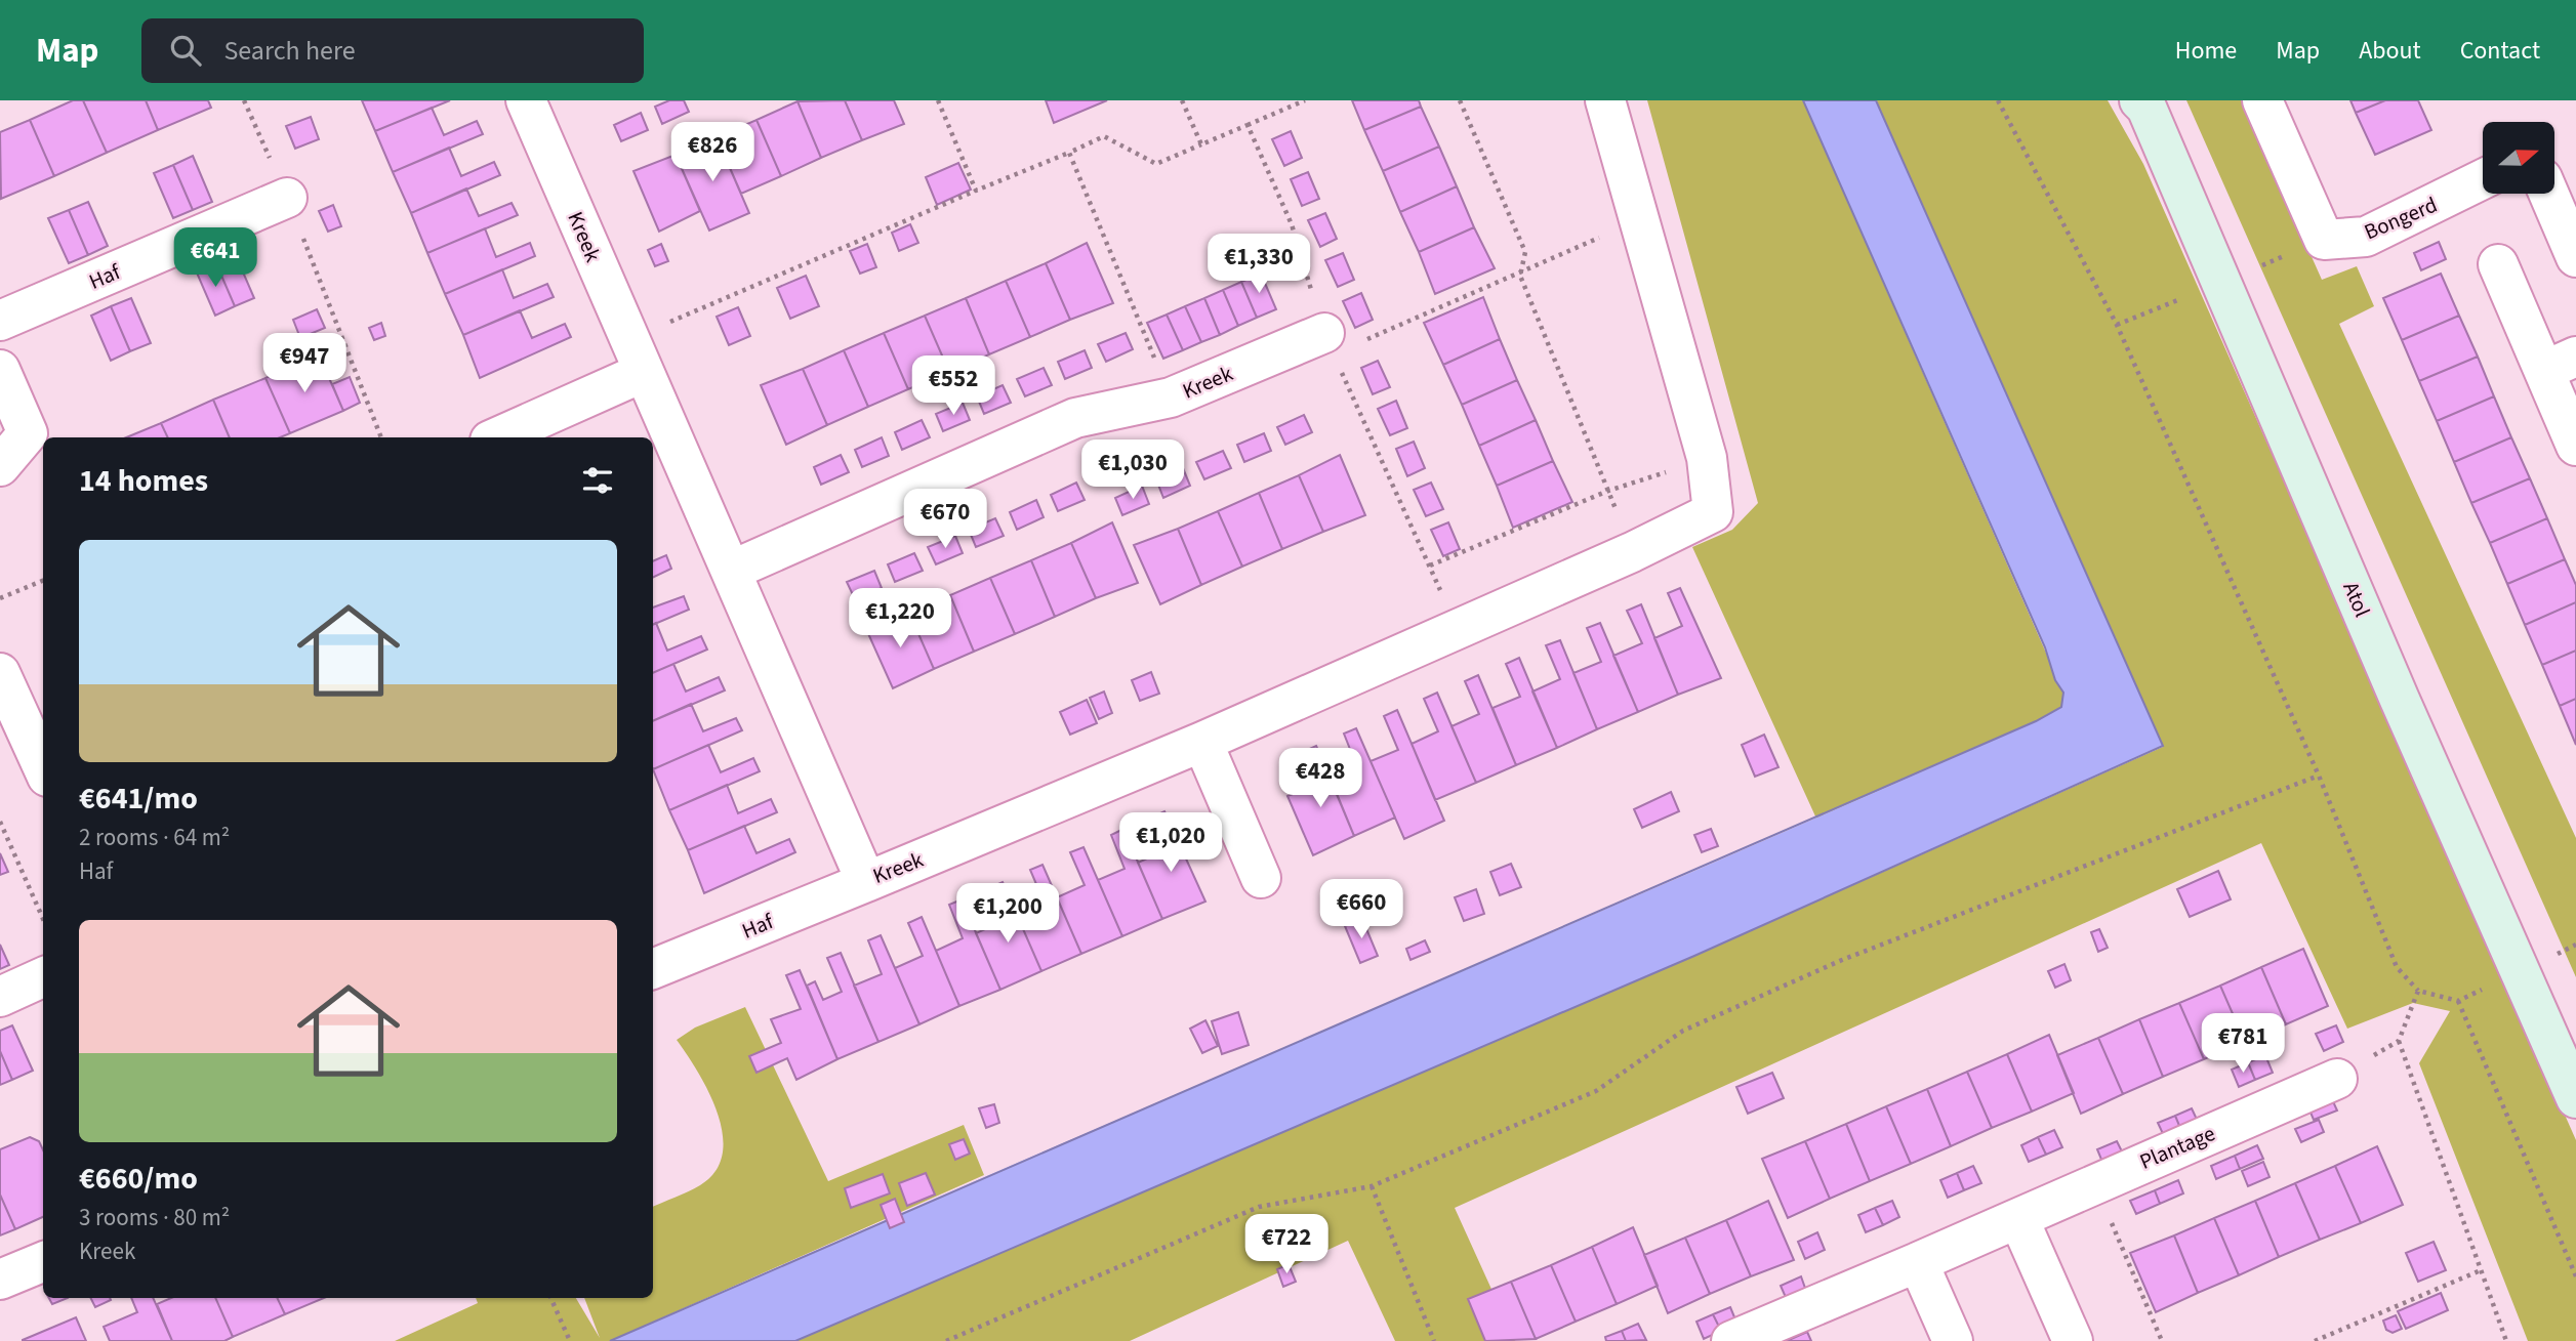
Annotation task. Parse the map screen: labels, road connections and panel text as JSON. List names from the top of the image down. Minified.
{"streets":{"street":["Bongerd","Kreek","Haf","Atol","Plantage"]},"crossings":[["Kreek","Haf"]],"north":"right","page":{"header":"Map","search":"Search here","nav":["Home","Map","About","Contact"],"price":["€826","€641","€1,330","€947","€552","€1,030","€670","€1,220","€428","€1,020","€660","€1,200","€781","€722"],"heading":"14 homes","list":[{"name":"€641/mo","note":"2 rooms · 64 m² · Haf"},{"name":"€660/mo","note":"3 rooms · 80 m² · Kreek"}]}}
